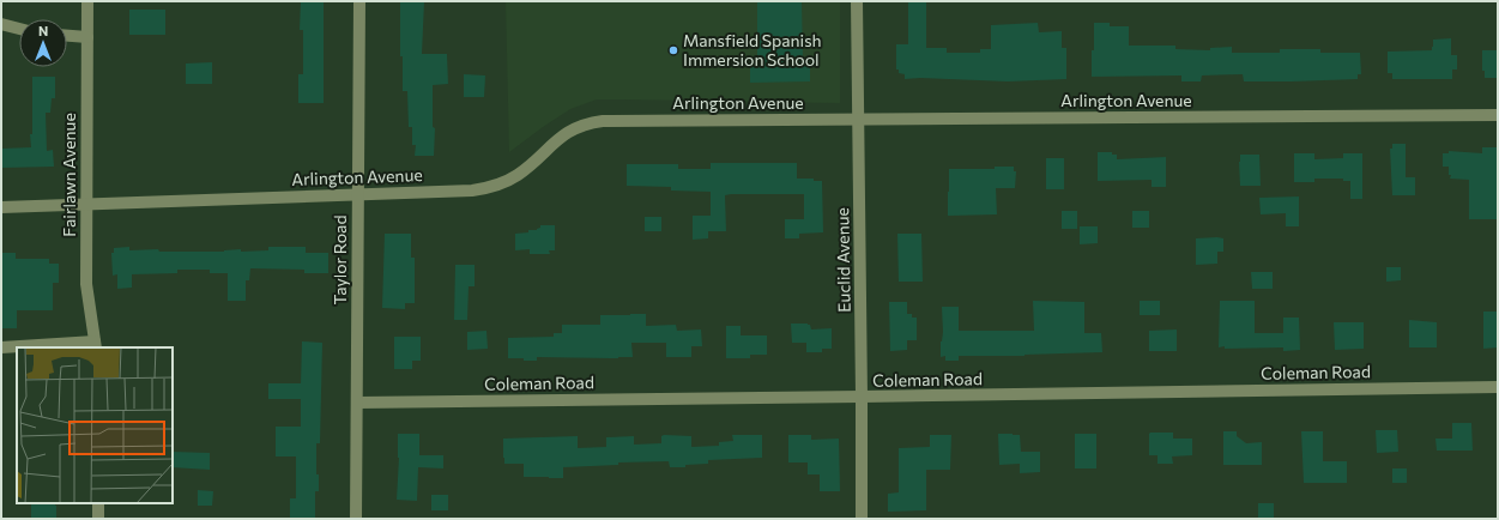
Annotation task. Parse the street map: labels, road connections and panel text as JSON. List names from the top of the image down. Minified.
{"streets":{"street":["Arlington Avenue","Fairlawn Avenue","Taylor Road","Euclid Avenue","Coleman Road"]},"crossings":[["Arlington Avenue","Fairlawn Avenue"],["Arlington Avenue","Taylor Road"],["Arlington Avenue","Euclid Avenue"],["Taylor Road","Coleman Road"],["Euclid Avenue","Coleman Road"]],"places":["Mansfield Spanish Immersion School"],"north":"top"}
